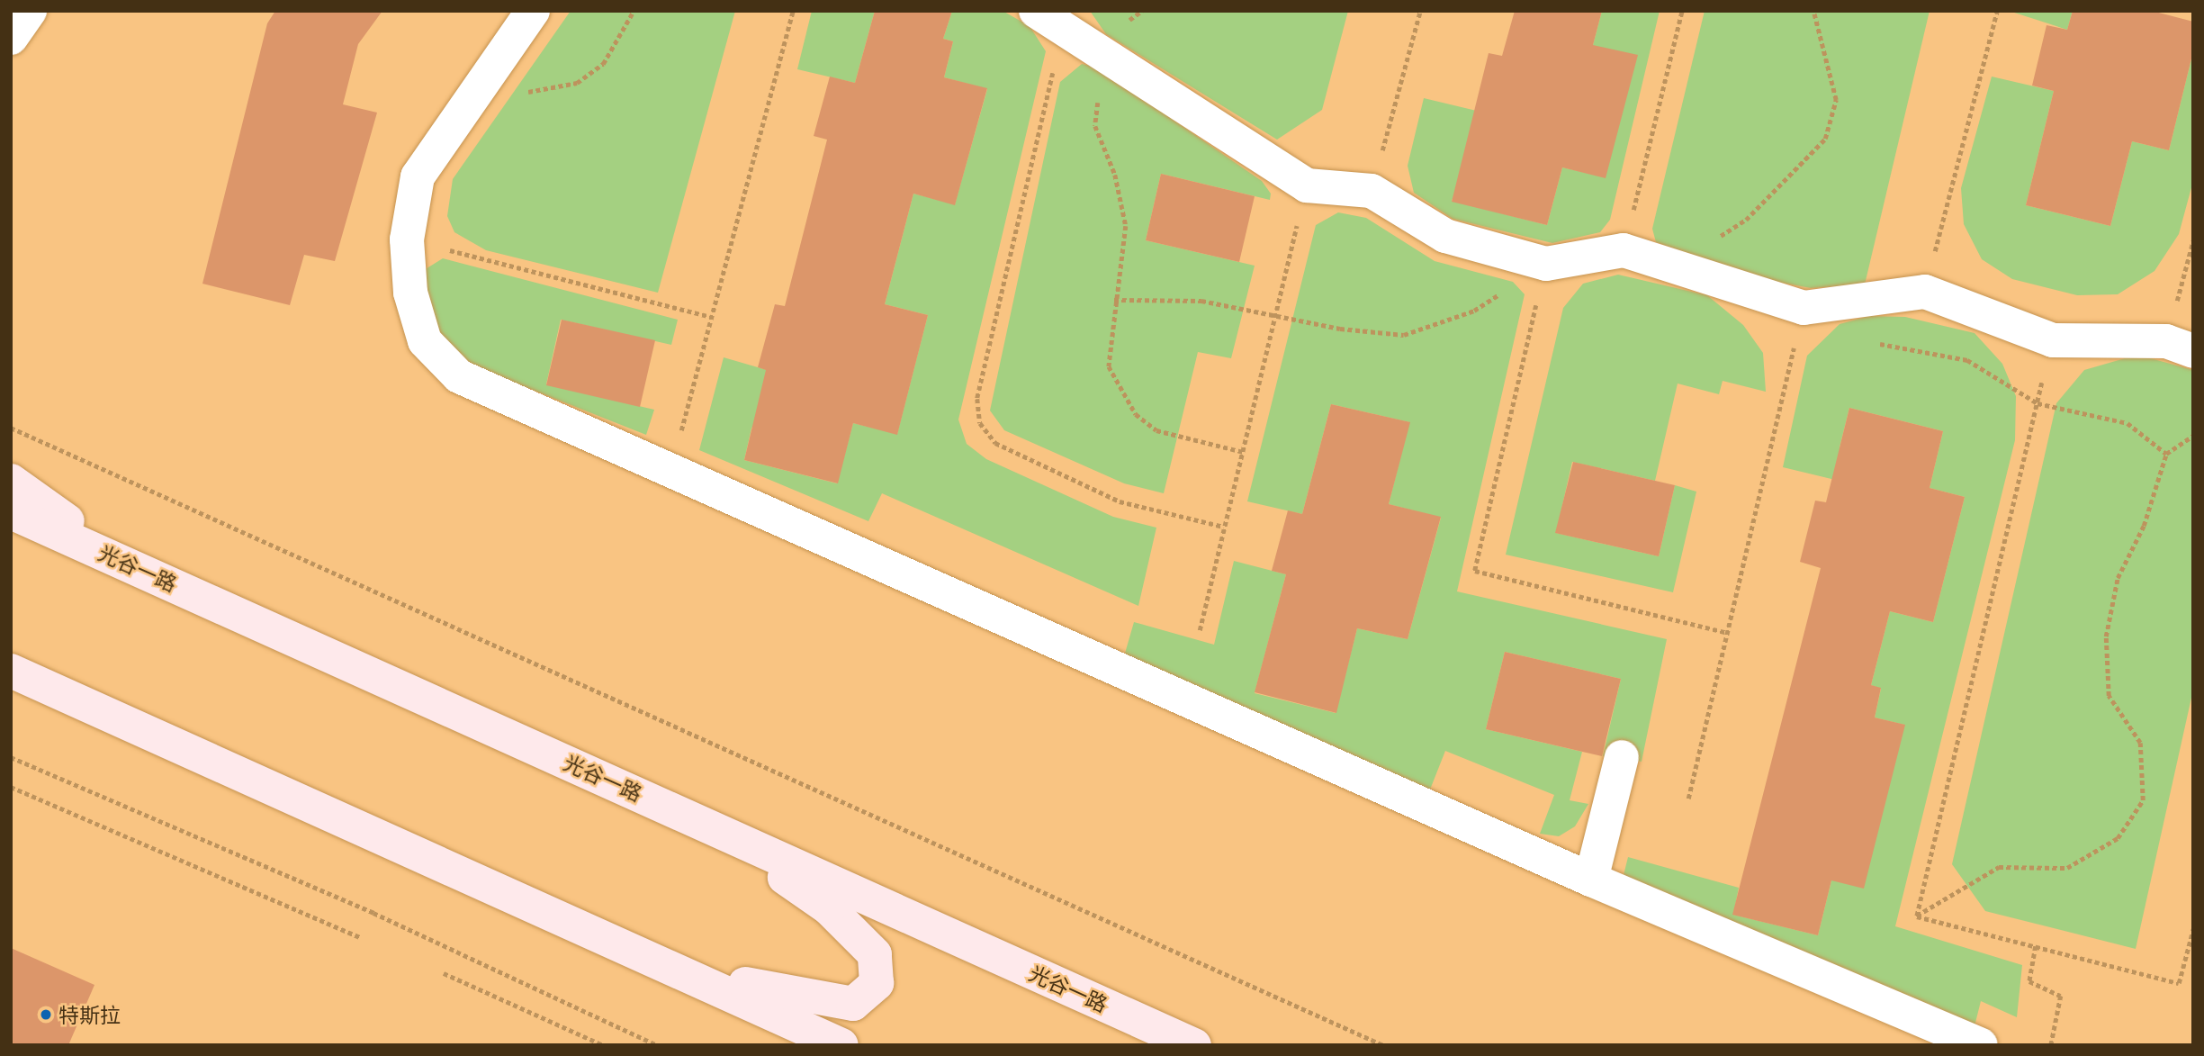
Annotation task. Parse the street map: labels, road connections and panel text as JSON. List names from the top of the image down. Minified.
{"streets":{"main road":["光谷一路"]},"places":["特斯拉"]}
